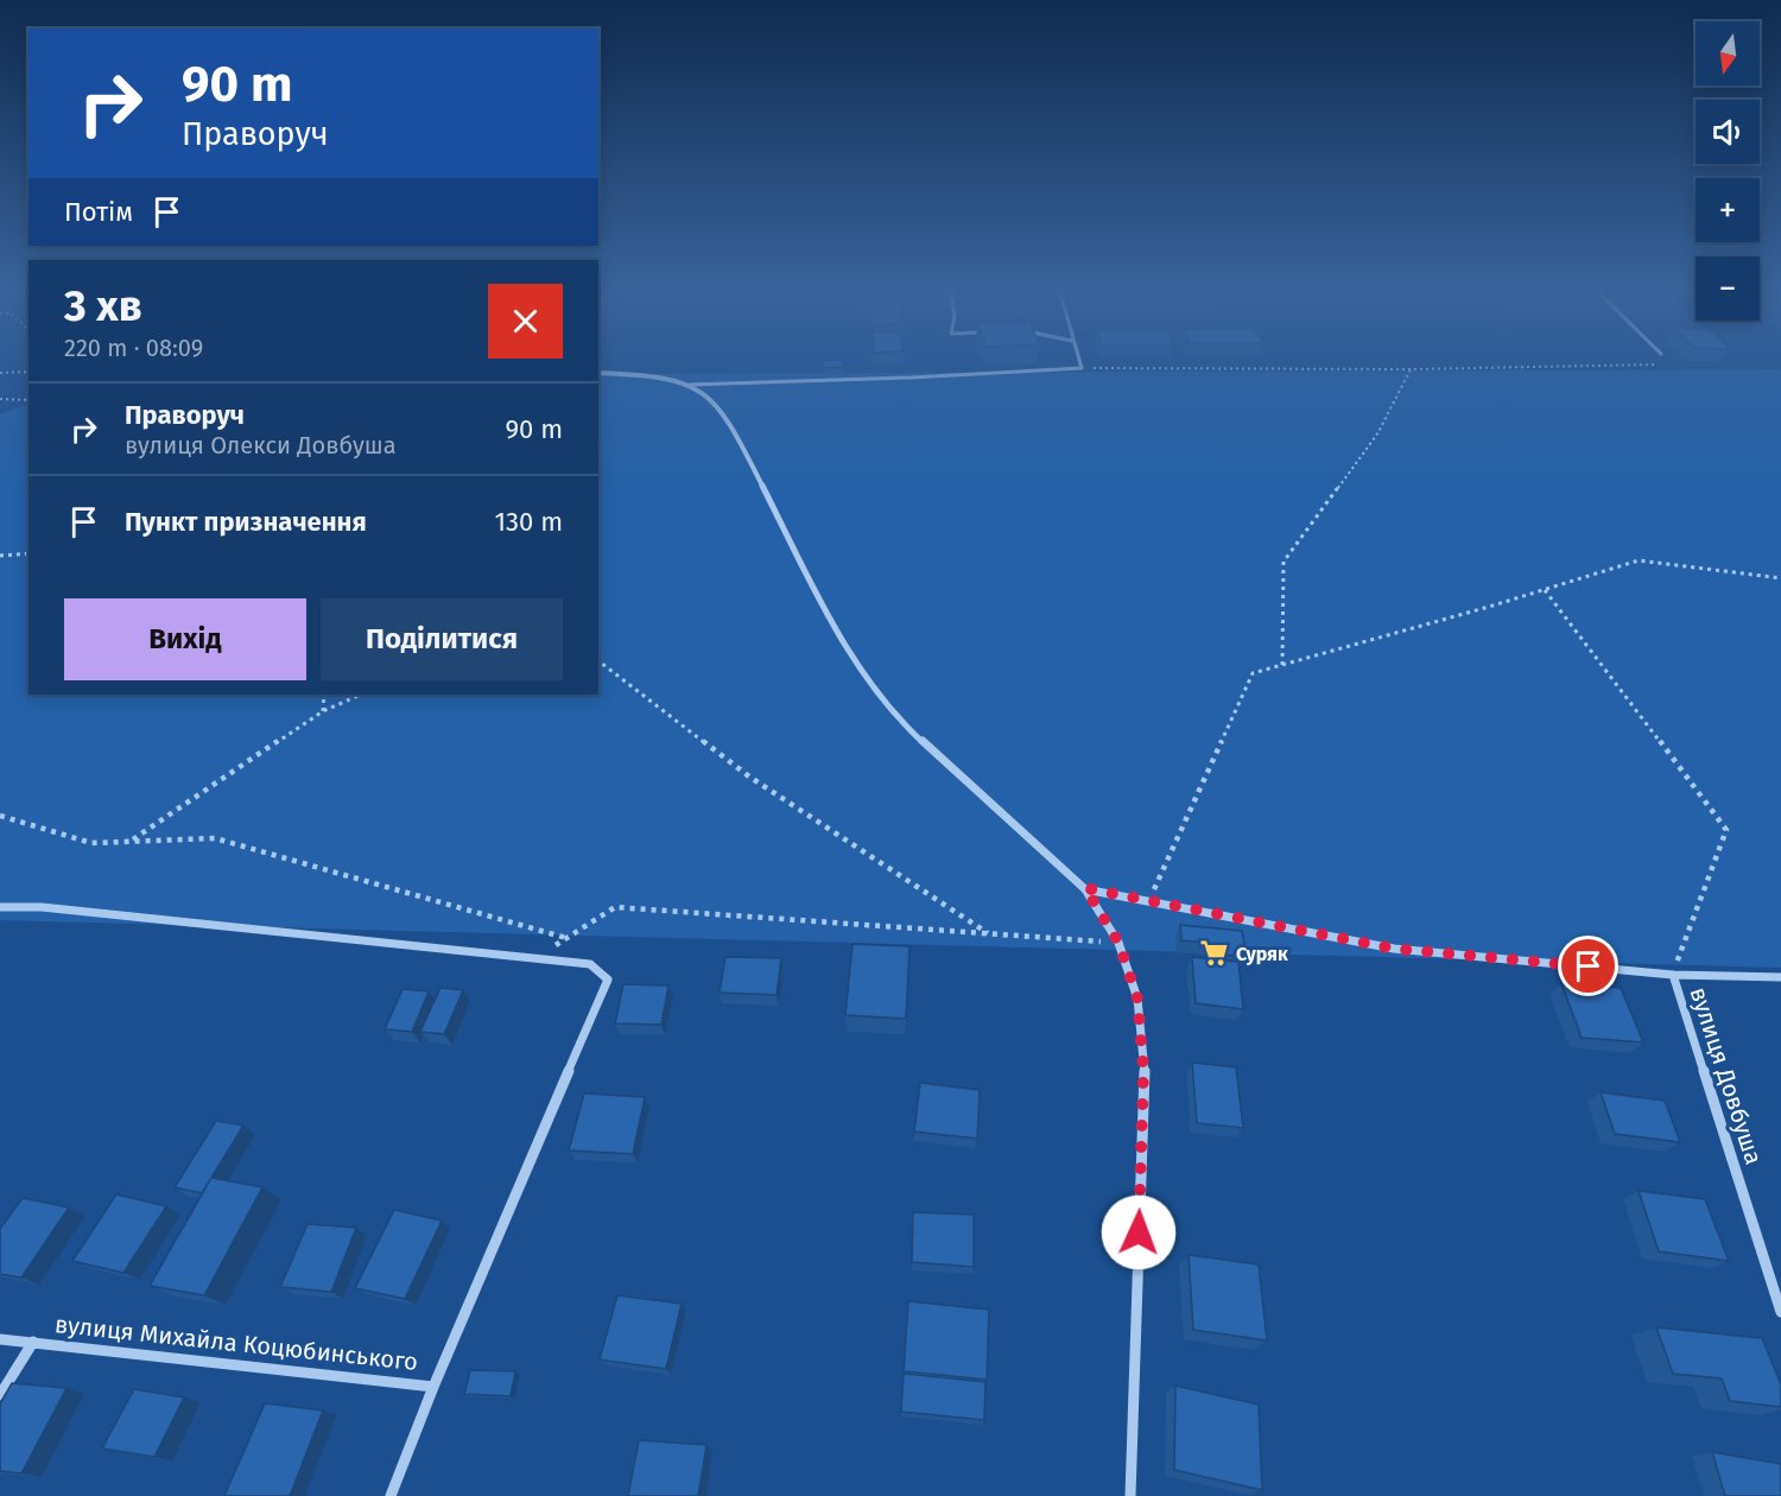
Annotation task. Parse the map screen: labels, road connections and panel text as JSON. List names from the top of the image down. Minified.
{"streets":{"street":["вулиця Довбуша","вулиця Михайла Коцюбинського"]},"places":{"supermarket":["Суряк"]},"north":"bottom","page":{"map_buttons":["+","−"],"turn":["90 m","Праворуч"],"then":"Потім","heading":["3 хв","220 m · 08:09"],"list":[{"name":"Праворуч","note":"вулиця Олекси Довбуша","value":"90 m"},{"name":"Пункт призначення","value":"130 m"}],"buttons":["Вихід","Поділитися"]}}
